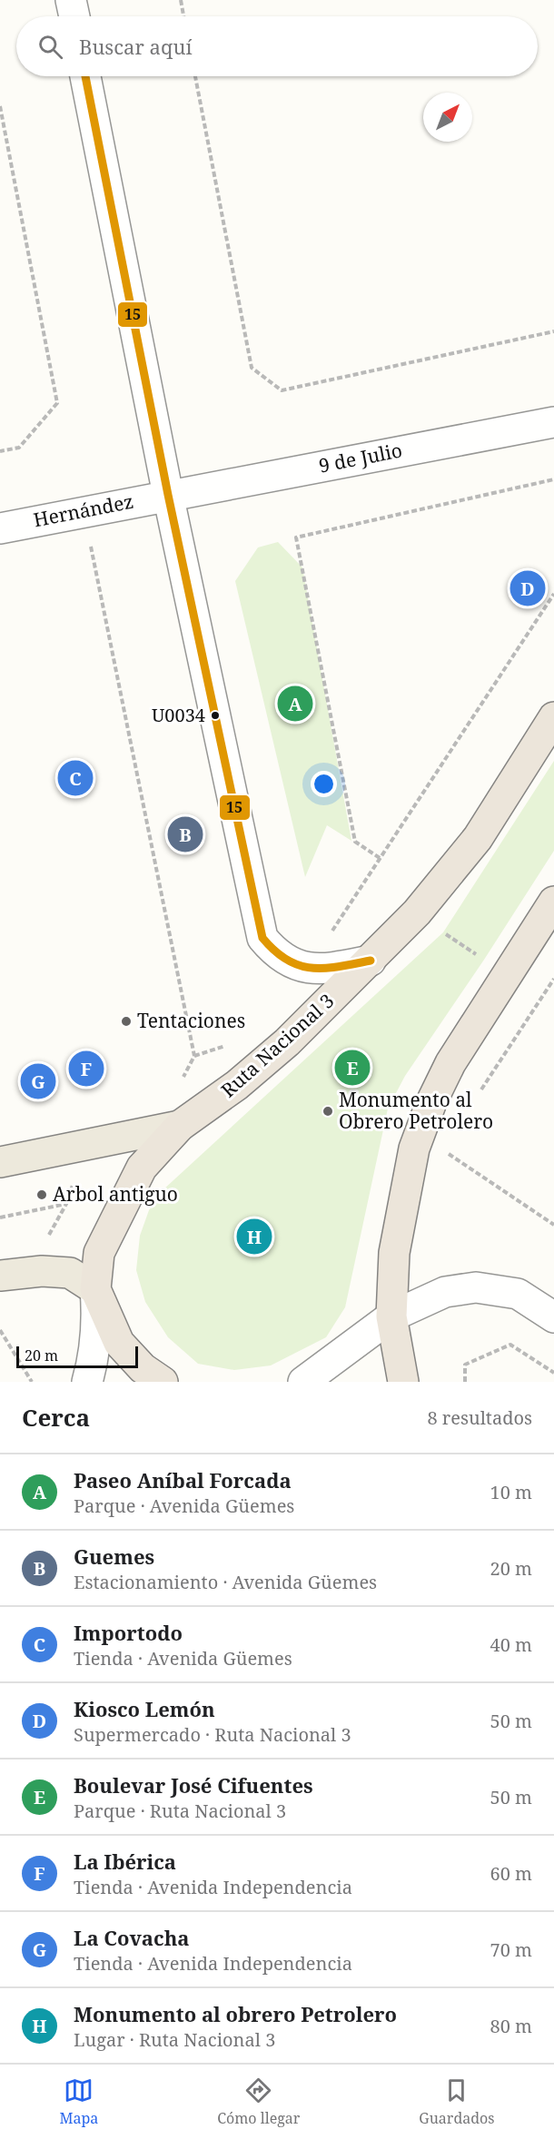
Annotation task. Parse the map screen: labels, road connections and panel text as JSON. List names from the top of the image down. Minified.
{"streets":{"highway":["Ruta Nacional 3"],"street":["9 de Julio","Hernández"]},"crossings":[["9 de Julio","Hernández"]],"places":["U0034","Tentaciones","Monumento al Obrero Petrolero","Arbol antiguo"],"lines":["transit line 15"],"scale_bar":"20 m","north":"top right","page":{"search":"Buscar aquí","pins":["D","A","C","B","E","F","G","H"],"scale":"20 m","heading":["Cerca","8 resultados"],"list":[{"mark":"A","name":"Paseo Aníbal Forcada","note":"Parque · Avenida Güemes","value":"10 m"},{"mark":"B","name":"Guemes","note":"Estacionamiento · Avenida Güemes","value":"20 m"},{"mark":"C","name":"Importodo","note":"Tienda · Avenida Güemes","value":"40 m"},{"mark":"D","name":"Kiosco Lemón","note":"Supermercado · Ruta Nacional 3","value":"50 m"},{"mark":"E","name":"Boulevar José Cifuentes","note":"Parque · Ruta Nacional 3","value":"50 m"},{"mark":"F","name":"La Ibérica","note":"Tienda · Avenida Independencia","value":"60 m"},{"mark":"G","name":"La Covacha","note":"Tienda · Avenida Independencia","value":"70 m"},{"mark":"H","name":"Monumento al obrero Petrolero","note":"Lugar · Ruta Nacional 3","value":"80 m"}],"nav":["Mapa","Cómo llegar","Guardados"]}}
